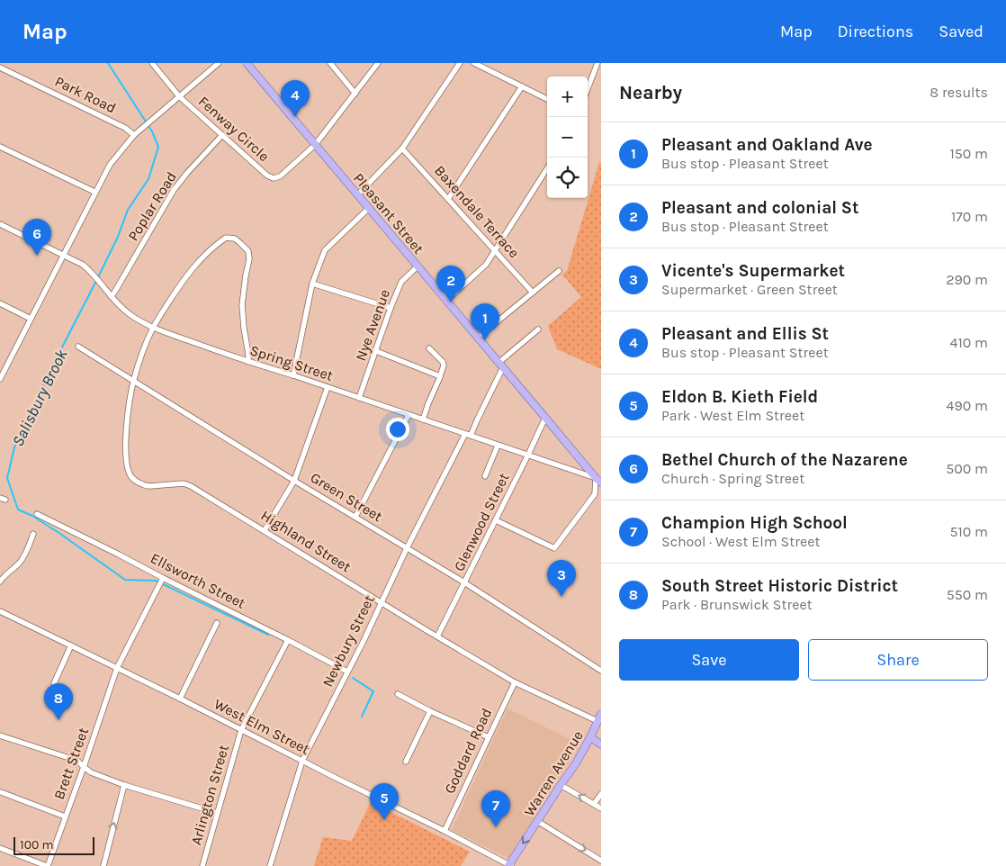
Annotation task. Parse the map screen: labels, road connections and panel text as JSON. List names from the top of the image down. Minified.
{"streets":{"main road":["Pleasant Street","Warren Avenue"],"street":["Park Road","Fenway Circle","Poplar Road","Baxendale Terrace","Nye Avenue","Spring Street","Green Street","Glenwood Street","Highland Street","Ellsworth Street","Newbury Street","West Elm Street","Goddard Road","Brett Street","Arlington Street"]},"crossings":[["Fenway Circle","Poplar Road"],["Fenway Circle","Pleasant Street"],["Poplar Road","Spring Street"],["Pleasant Street","Nye Avenue"],["Pleasant Street","Spring Street"],["Pleasant Street","Glenwood Street"],["Pleasant Street","Newbury Street"],["Nye Avenue","Spring Street"],["Spring Street","Glenwood Street"],["Spring Street","Highland Street"],["Spring Street","Newbury Street"],["Green Street","Glenwood Street"],["Green Street","Highland Street"],["Green Street","Newbury Street"],["Glenwood Street","Highland Street"],["Highland Street","Newbury Street"],["Highland Street","Goddard Road"],["Highland Street","Warren Avenue"],["Ellsworth Street","Newbury Street"],["Ellsworth Street","Brett Street"],["Ellsworth Street","Arlington Street"],["Newbury Street","West Elm Street"],["West Elm Street","Goddard Road"],["West Elm Street","Brett Street"],["West Elm Street","Warren Avenue"],["West Elm Street","Arlington Street"]],"water":["Salisbury Brook"],"scale_bar":"100 m","page":{"header":"Map","nav":["Map","Directions","Saved"],"heading":["Nearby","8 results"],"map_buttons":["+","−"],"pins":["4","6","2","1","3","8","5","7"],"list":[{"mark":"1","name":"Pleasant and Oakland Ave","note":"Bus stop · Pleasant Street","value":"150 m"},{"mark":"2","name":"Pleasant and colonial St","note":"Bus stop · Pleasant Street","value":"170 m"},{"mark":"3","name":"Vicente's Supermarket","note":"Supermarket · Green Street","value":"290 m"},{"mark":"4","name":"Pleasant and Ellis St","note":"Bus stop · Pleasant Street","value":"410 m"},{"mark":"5","name":"Eldon B. Kieth Field","note":"Park · West Elm Street","value":"490 m"},{"mark":"6","name":"Bethel Church of the Nazarene","note":"Church · Spring Street","value":"500 m"},{"mark":"7","name":"Champion High School","note":"School · West Elm Street","value":"510 m"},{"mark":"8","name":"South Street Historic District","note":"Park · Brunswick Street","value":"550 m"}],"buttons":["Save","Share"],"scale":"100 m"}}
